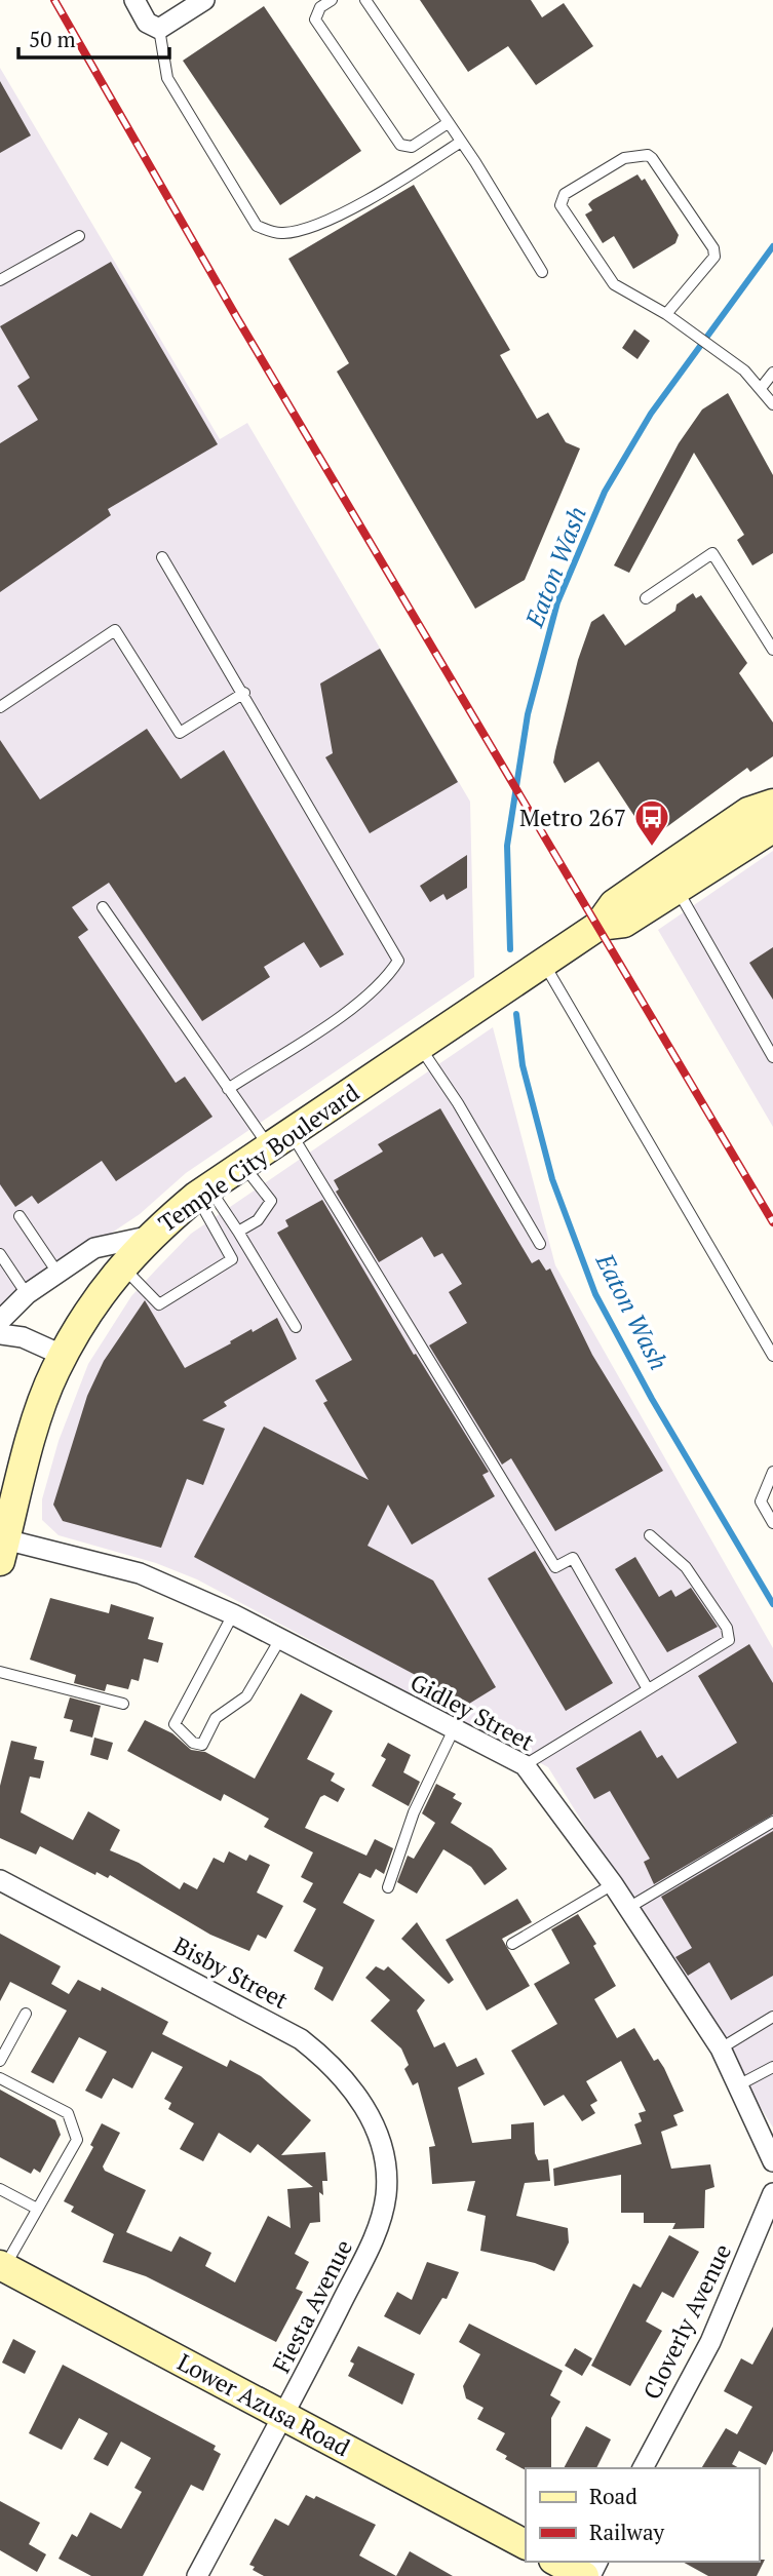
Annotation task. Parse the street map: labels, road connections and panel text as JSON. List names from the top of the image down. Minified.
{"streets":{"main road":["Temple City Boulevard","Lower Azusa Road"],"street":["Gidley Street","Bisby Street","Fiesta Avenue","Cloverly Avenue"]},"crossings":[["Temple City Boulevard","Gidley Street"],["Bisby Street","Fiesta Avenue"],["Fiesta Avenue","Lower Azusa Road"]],"water":["Eaton Wash"],"places":{"bus stop":["Metro 267"]},"legend":["Road","Railway"],"scale_bar":"50 m"}
